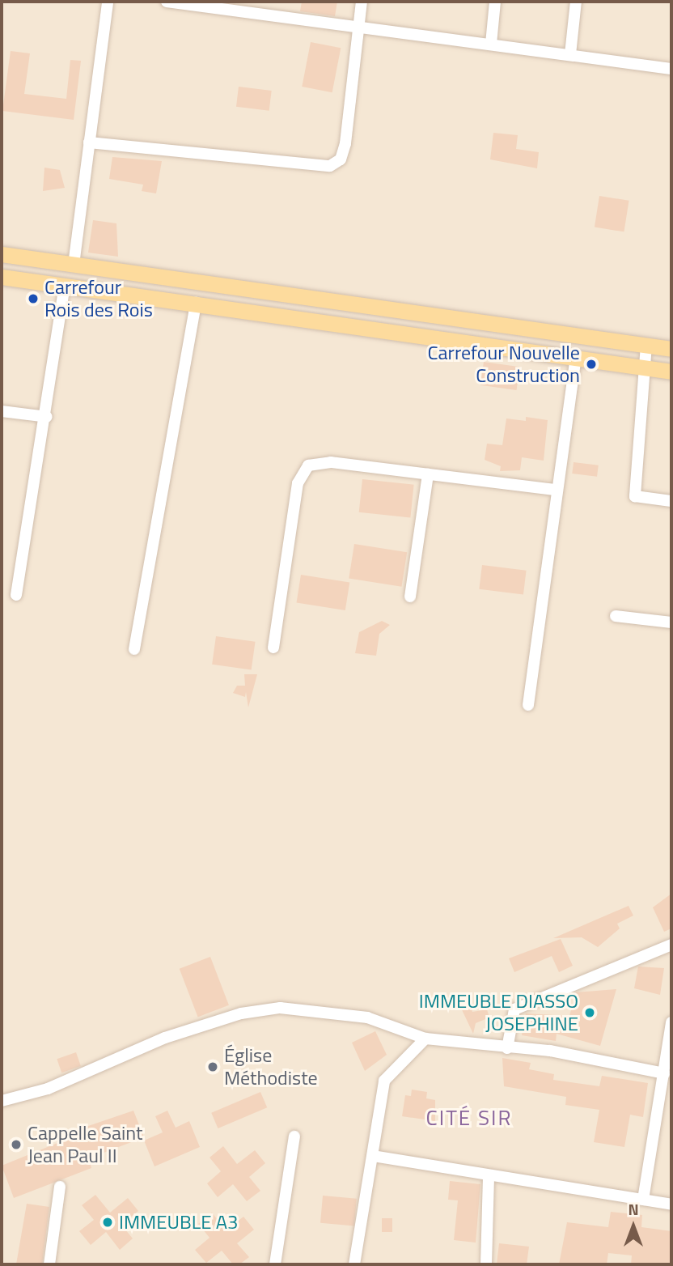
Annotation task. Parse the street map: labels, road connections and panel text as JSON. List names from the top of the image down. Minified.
{"districts":["CITÉ SIR"],"places":["Carrefour Rois des Rois","Carrefour Nouvelle Construction","IMMEUBLE DIASSO JOSEPHINE","Église Méthodiste","Cappelle Saint Jean Paul II","IMMEUBLE A3"],"north":"top"}
